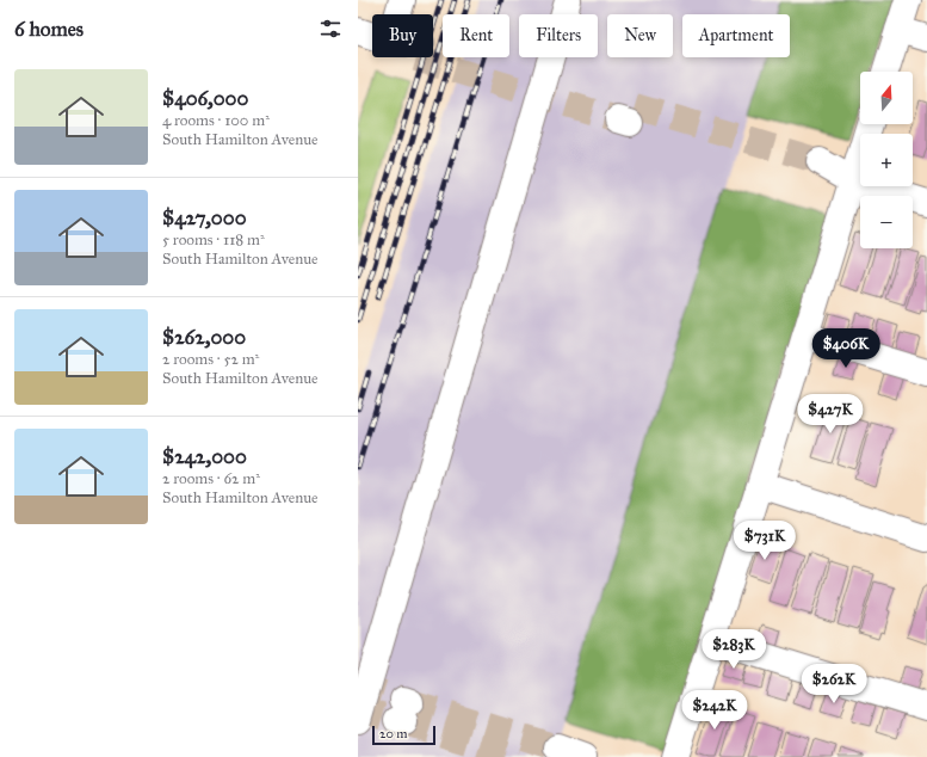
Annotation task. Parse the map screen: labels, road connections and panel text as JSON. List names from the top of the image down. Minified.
{"scale_bar":"20 m","north":"top","page":{"heading":"6 homes","chip":["Buy","Rent","Filters","New","Apartment"],"list":[{"name":"$406,000","note":"4 rooms · 100 m² · South Hamilton Avenue"},{"name":"$427,000","note":"5 rooms · 118 m² · South Hamilton Avenue"},{"name":"$262,000","note":"2 rooms · 52 m² · South Hamilton Avenue"},{"name":"$242,000","note":"2 rooms · 62 m² · South Hamilton Avenue"}],"map_buttons":["+","−"],"price":["$406K","$427K","$731K","$283K","$262K","$242K"],"scale":"20 m"}}
